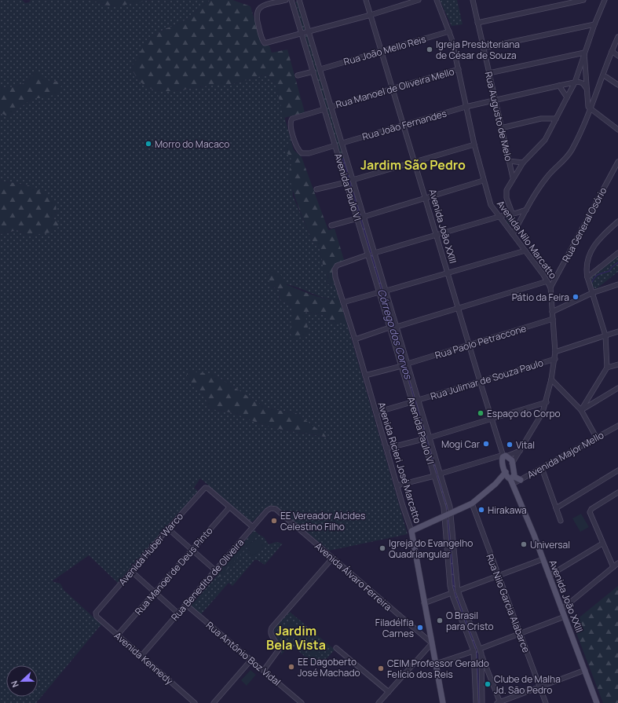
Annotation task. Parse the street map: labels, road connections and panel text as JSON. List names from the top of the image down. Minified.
{"streets":{"main road":["Avenida João XXIII","Avenida Ricieri José Marcatto"],"street":["Rua João Mello Reis","Rua Manoel de Oliveira Mello","Rua Augusto de Melo","Rua João Fernandes","Avenida Paulo VI","Rua General Osório","Avenida Nilo Marcatto","Rua Paolo Petraccone","Rua Julimar de Souza Paulo","Avenida Major Mello","Avenida Huber Warco","Rua Manoel de Deus Pinto","Avenida Álvaro Ferreira","Rua Benedito de Oliveira","Rua Nilo Garcia Alabarce","Rua Antônio Boz Vidal","Avenida Kennedy"]},"crossings":[["Rua João Mello Reis","Avenida Paulo VI"],["Rua João Mello Reis","Avenida João XXIII"],["Rua João Mello Reis","Avenida Nilo Marcatto"],["Rua Manoel de Oliveira Mello","Avenida Paulo VI"],["Rua Manoel de Oliveira Mello","Avenida João XXIII"],["Rua Manoel de Oliveira Mello","Avenida Nilo Marcatto"],["Rua Augusto de Melo","Rua João Fernandes"],["Rua João Fernandes","Avenida Paulo VI"],["Rua João Fernandes","Avenida João XXIII"],["Rua João Fernandes","Avenida Nilo Marcatto"],["Avenida Paulo VI","Rua Paolo Petraccone"],["Avenida Paulo VI","Rua Julimar de Souza Paulo"],["Avenida Paulo VI","Avenida Ricieri José Marcatto"],["Rua General Osório","Avenida Nilo Marcatto"],["Avenida João XXIII","Avenida Nilo Marcatto"],["Avenida João XXIII","Rua Paolo Petraccone"],["Avenida João XXIII","Rua Julimar de Souza Paulo"],["Avenida Nilo Marcatto","Rua Paolo Petraccone"],["Avenida Nilo Marcatto","Rua Julimar de Souza Paulo"],["Avenida Ricieri José Marcatto","Avenida Álvaro Ferreira"],["Avenida Huber Warco","Rua Manoel de Deus Pinto"],["Avenida Huber Warco","Avenida Kennedy"],["Rua Manoel de Deus Pinto","Avenida Kennedy"],["Avenida Álvaro Ferreira","Rua Benedito de Oliveira"],["Rua Benedito de Oliveira","Rua Antônio Boz Vidal"],["Rua Benedito de Oliveira","Avenida Kennedy"]],"districts":["Jardim São Pedro","Jardim Bela Vista"],"water":["Córrego dos Corvos"],"places":["Igreja Presbiteriana de César de Souza","Morro do Macaco","Pátio da Feira","Espaço do Corpo","Mogi Car","Vital","Hirakawa","EE Vereador Alcides Celestino Filho","Universal","Igreja do Evangelho Quadriangular","O Brasil para Cristo","Filadélfia Carnes","EE Dagoberto José Machado","CEIM Professor Geraldo Felício dos Reis","Clube de Malha Jd. São Pedro"],"north":"left"}
